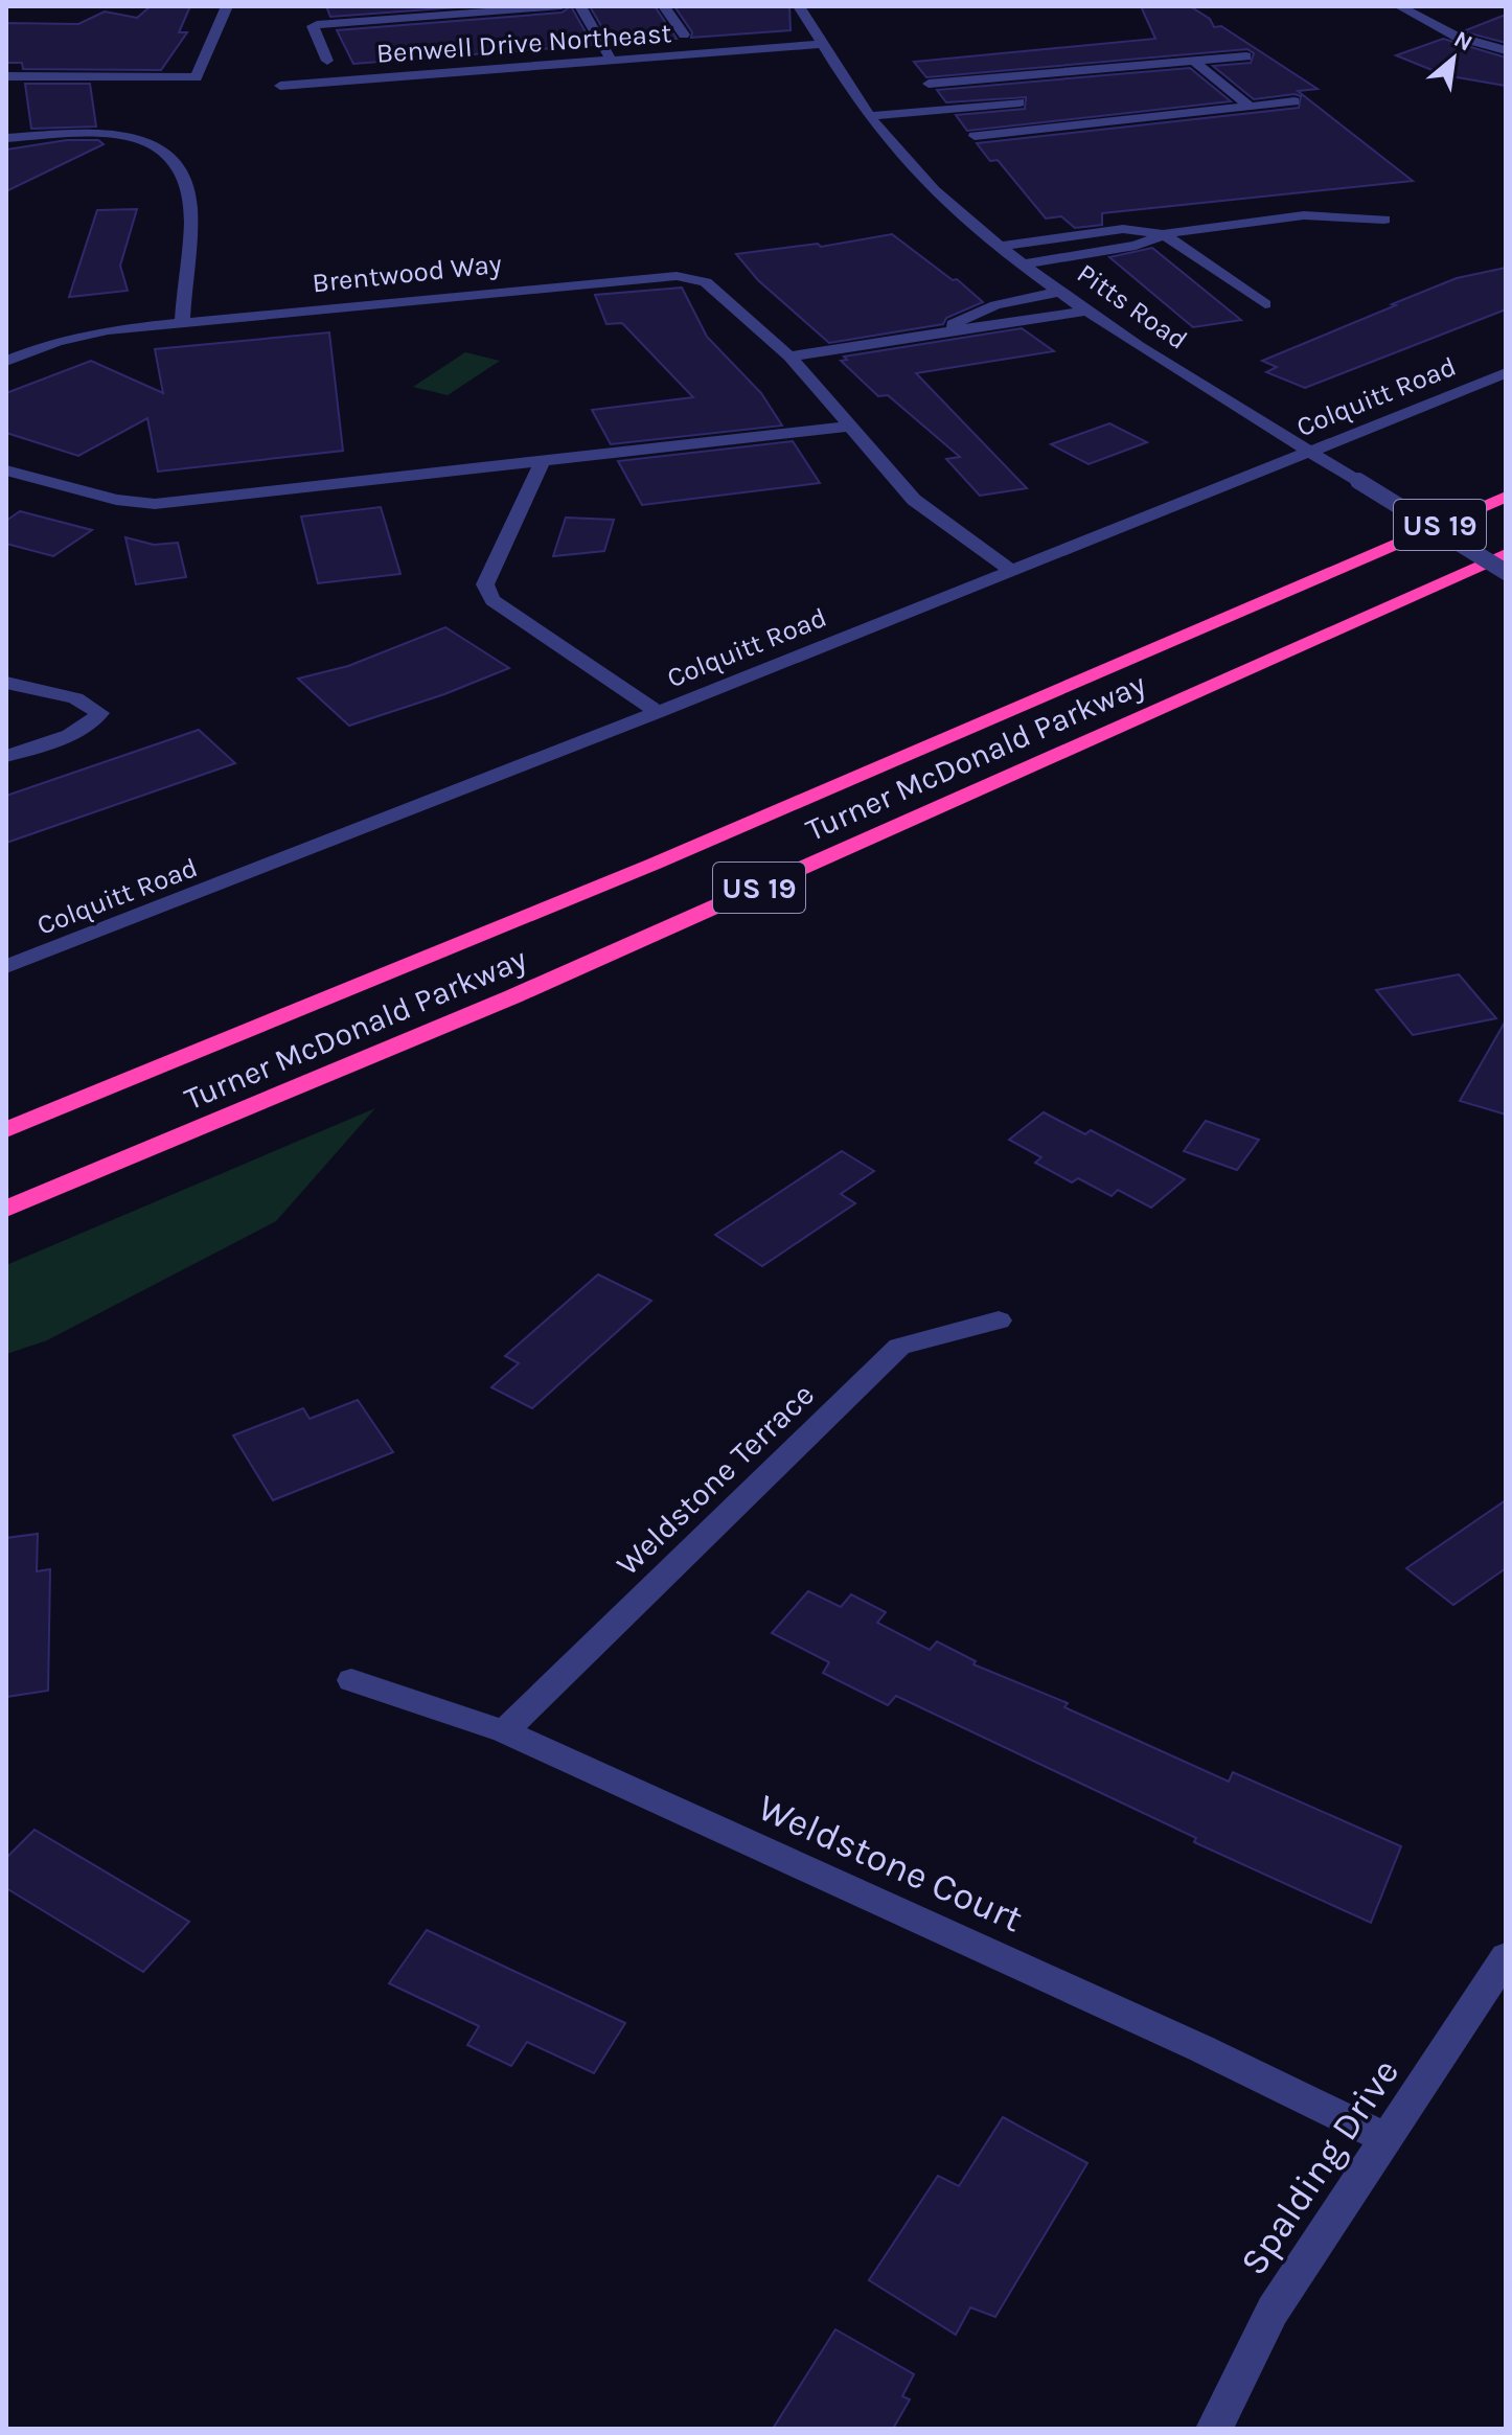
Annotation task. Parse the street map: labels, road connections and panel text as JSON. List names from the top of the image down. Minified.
{"streets":{"highway":["US 19","Turner McDonald Parkway"],"street":["Benwell Drive Northeast","Brentwood Way","Pitts Road","Colquitt Road","Weldstone Terrace","Weldstone Court","Spalding Drive"]},"crossings":[["Benwell Drive Northeast","Pitts Road"],["Brentwood Way","Colquitt Road"],["Pitts Road","Colquitt Road"],["Weldstone Terrace","Weldstone Court"],["Weldstone Court","Spalding Drive"]],"north":"top right"}
